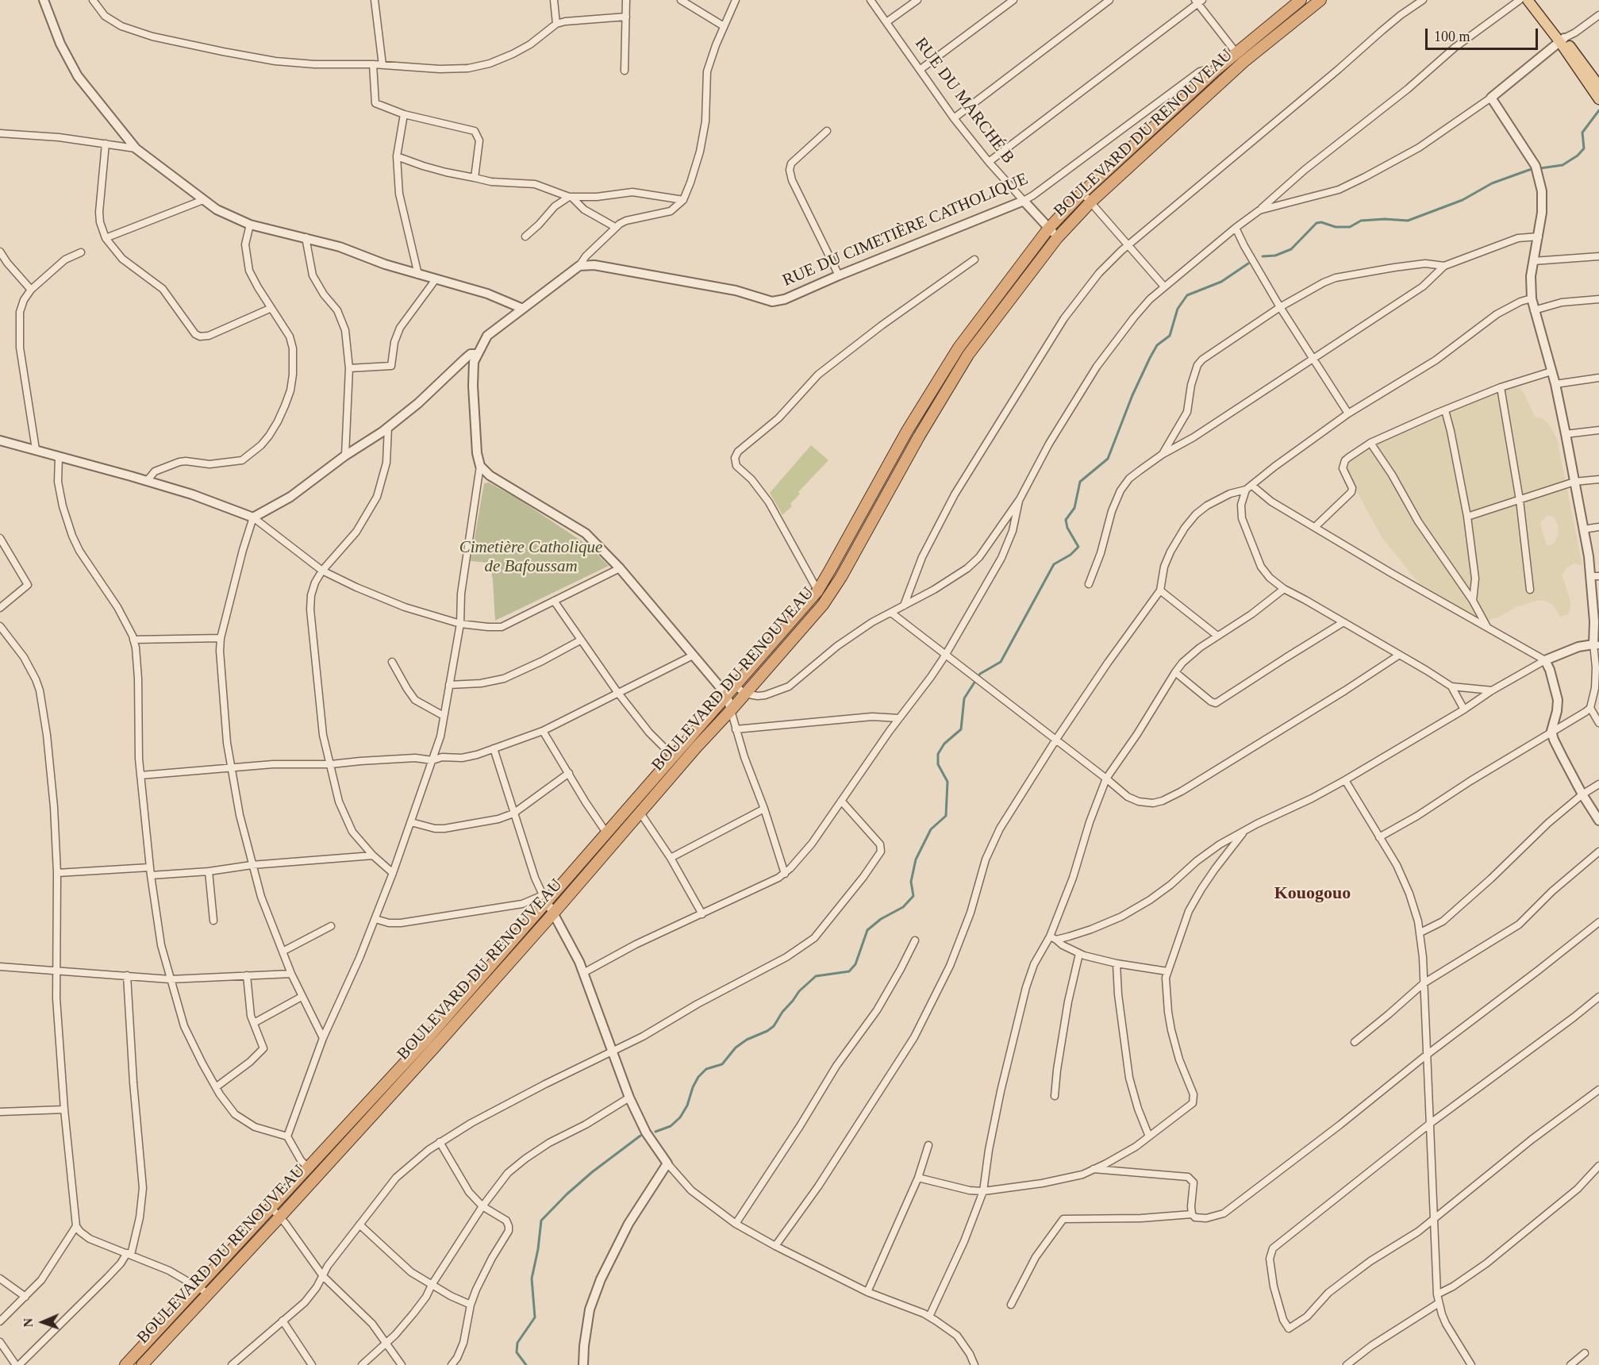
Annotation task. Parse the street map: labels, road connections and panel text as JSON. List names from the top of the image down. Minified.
{"streets":{"highway":["BOULEVARD DU RENOUVEAU"],"street":["RUE DU MARCHÉ B","RUE DU CIMETIÈRE CATHOLIQUE"]},"crossings":[["RUE DU MARCHÉ B","BOULEVARD DU RENOUVEAU"],["RUE DU MARCHÉ B","RUE DU CIMETIÈRE CATHOLIQUE"],["BOULEVARD DU RENOUVEAU","RUE DU CIMETIÈRE CATHOLIQUE"]],"districts":["Kouogouo"],"parks":["Cimetière Catholique de Bafoussam"],"scale_bar":"100 m","north":"left"}
